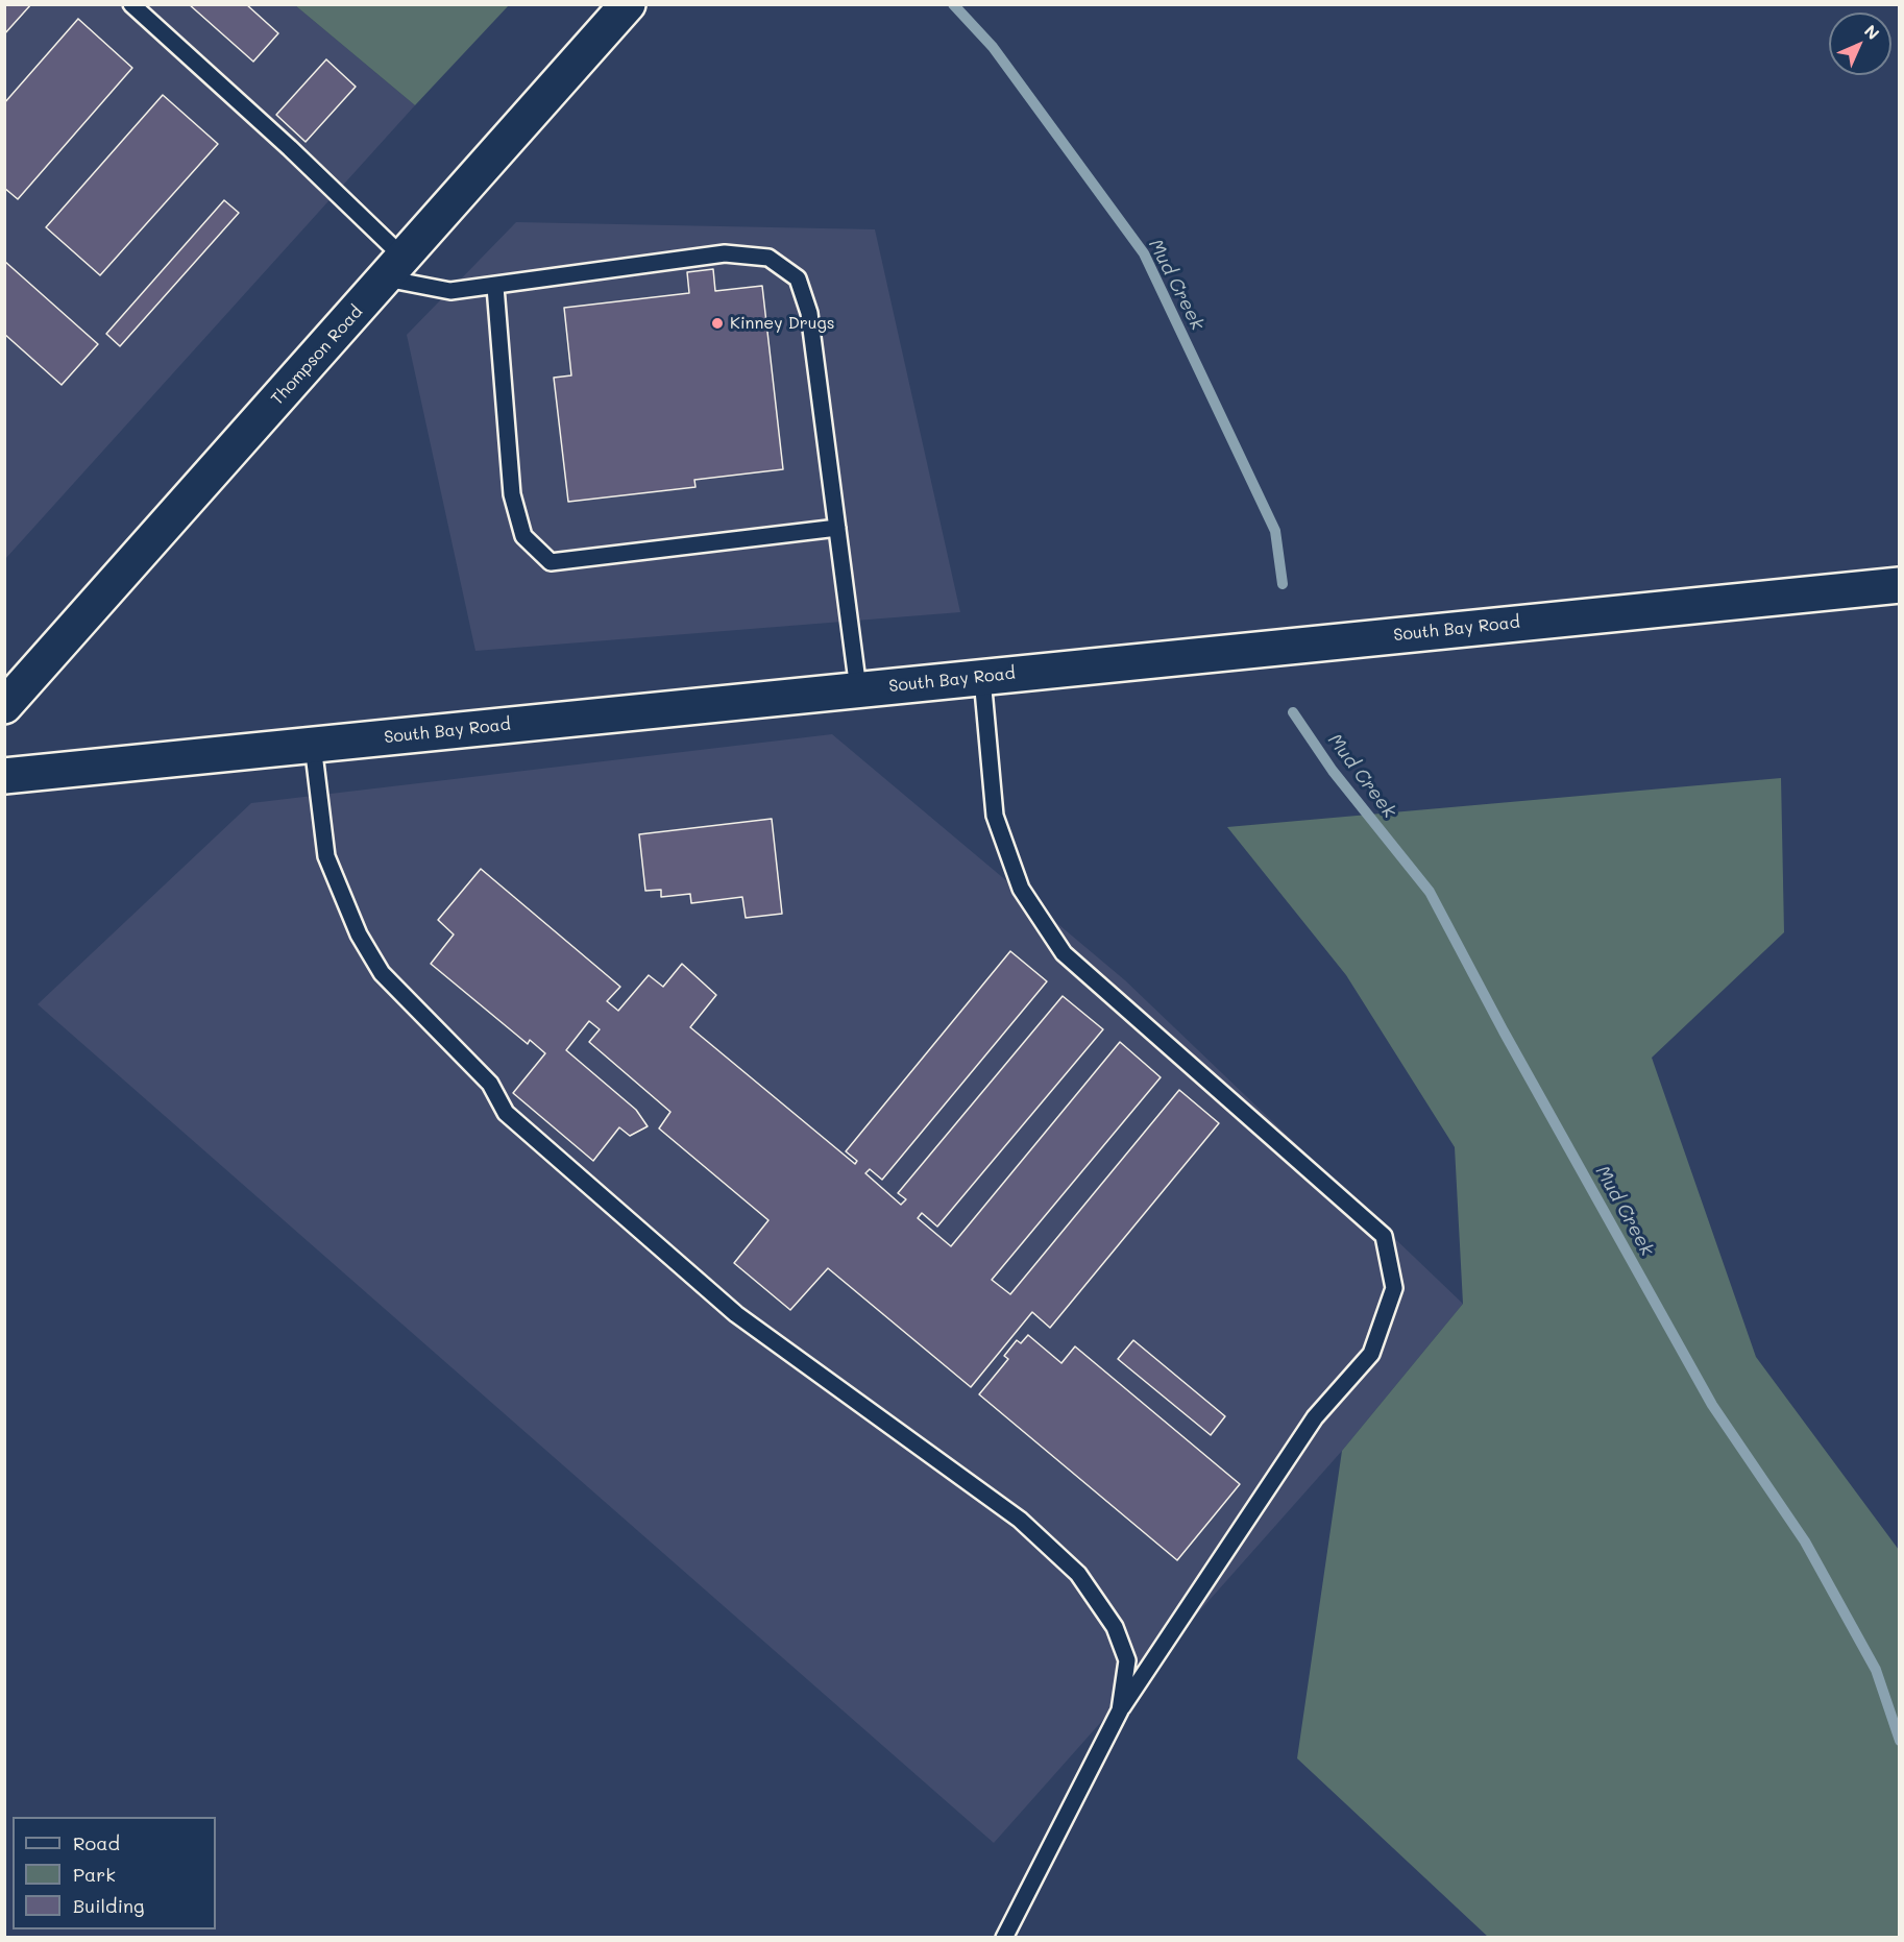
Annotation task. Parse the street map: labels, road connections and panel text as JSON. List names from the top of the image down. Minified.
{"streets":{"street":["Thompson Road","South Bay Road"]},"water":["Mud Creek"],"places":["Kinney Drugs"],"legend":["Road","Park","Building"],"north":"top right"}
